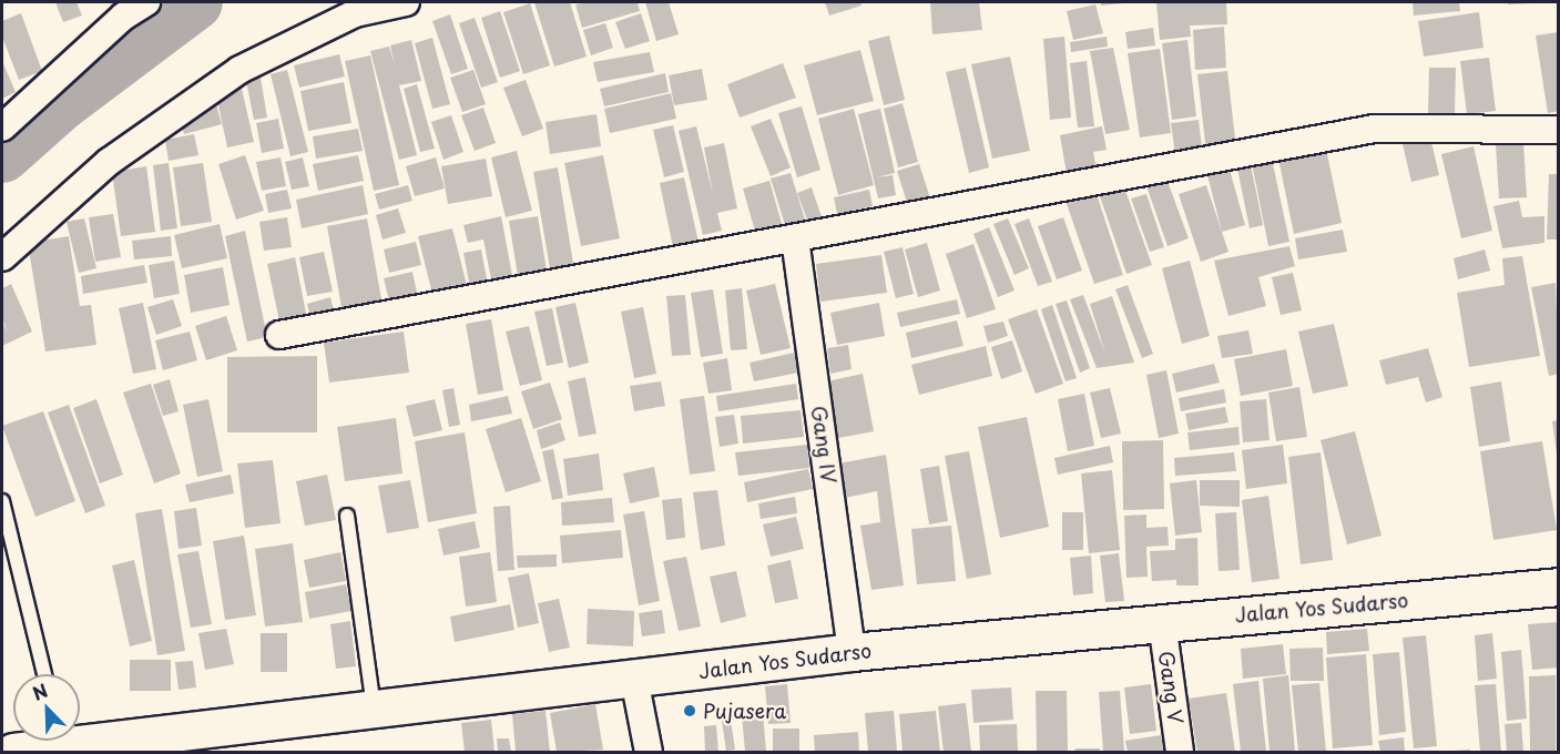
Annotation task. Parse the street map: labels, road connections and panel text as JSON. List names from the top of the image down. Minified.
{"streets":{"main road":["Jalan Yos Sudarso"],"street":["Gang IV","Gang V"]},"crossings":[["Gang IV","Jalan Yos Sudarso"],["Jalan Yos Sudarso","Gang V"]],"places":["Pujasera"],"north":"top left"}
